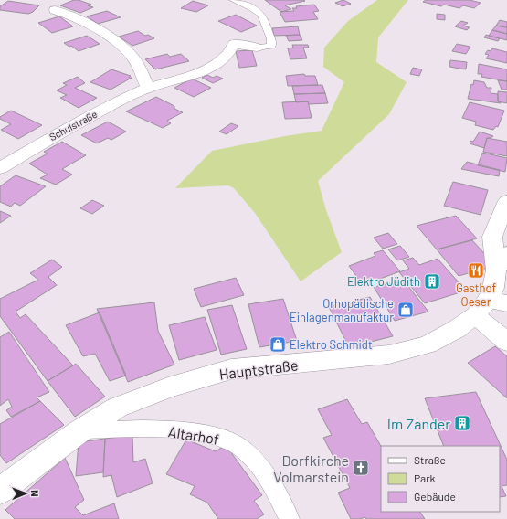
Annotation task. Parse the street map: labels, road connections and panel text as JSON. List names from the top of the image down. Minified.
{"streets":{"street":["Schulstraße","Hauptstraße"],"lane":["Altarhof"]},"crossings":[["Hauptstraße","Altarhof"]],"places":{"restaurant":["Gasthof Oeser"],"building":["Elektro Jüdith","Im Zander"],"shop":["Orhopädische Einlagenmanufaktur","Elektro Schmidt"],"church":["Dorfkirche Volmarstein"]},"legend":["Straße","Park","Gebäude"],"north":"right"}
